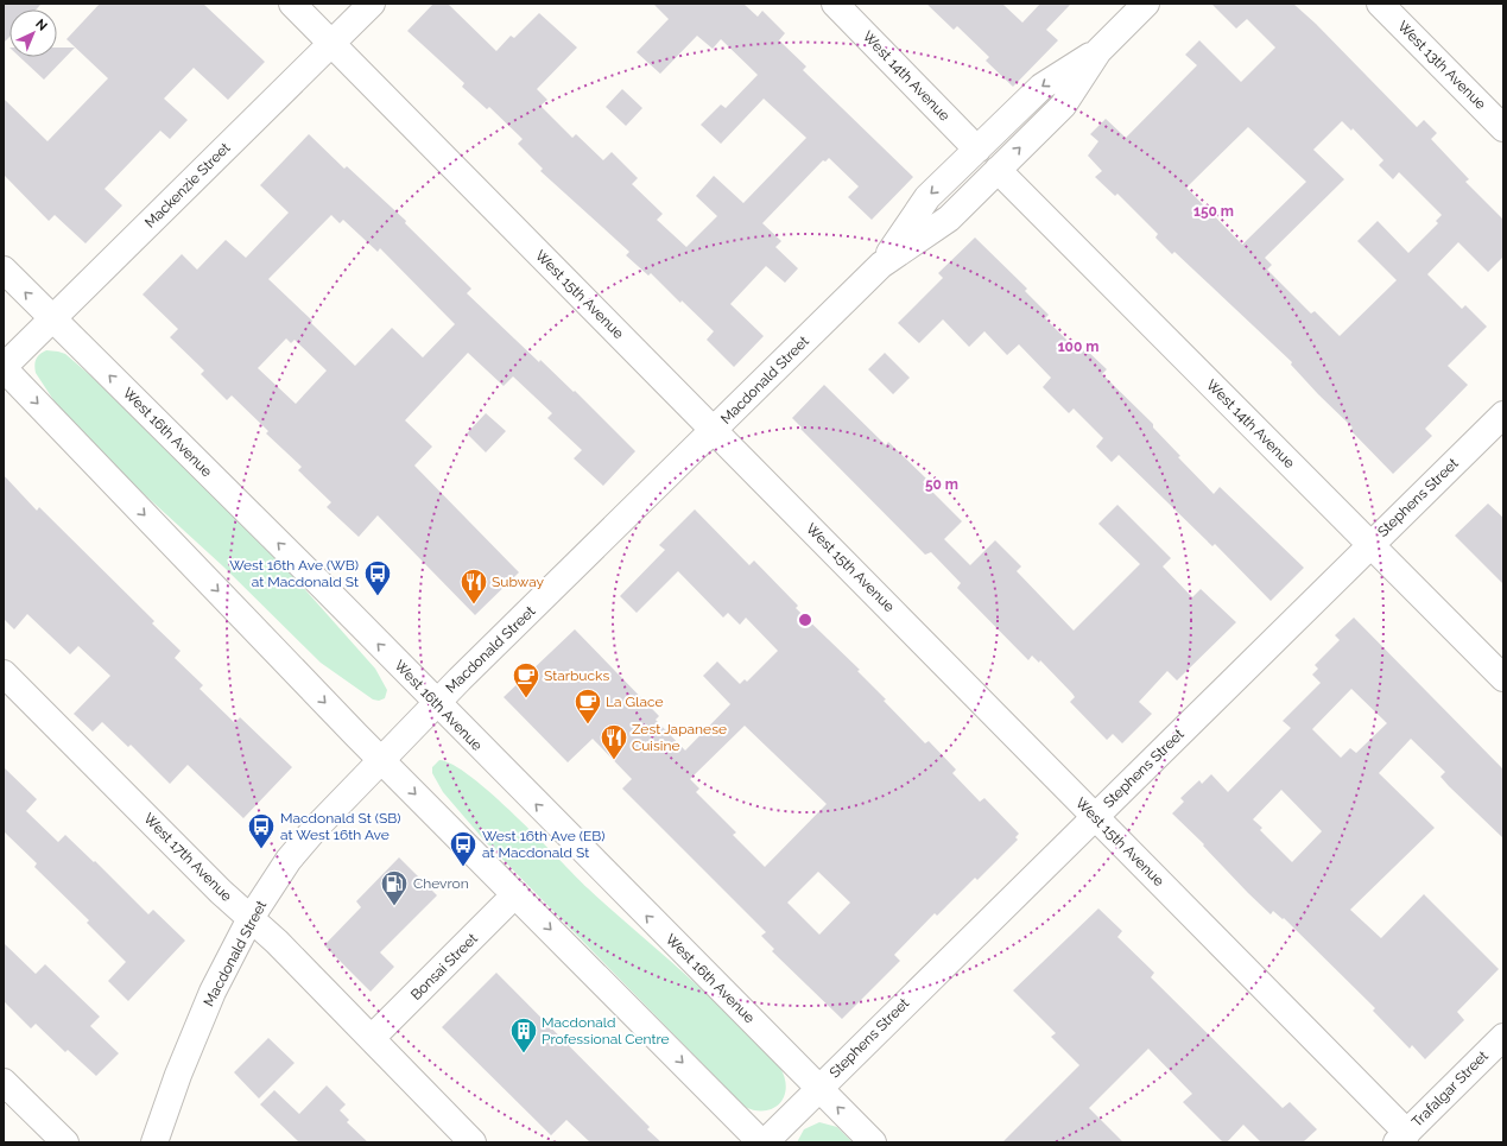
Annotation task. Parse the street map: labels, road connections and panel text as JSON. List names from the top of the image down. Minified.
{"streets":{"street":["West 13th Avenue","West 14th Avenue","Mackenzie Street","West 15th Avenue","Macdonald Street","West 16th Avenue","Stephens Street","West 17th Avenue","Bonsai Street","Trafalgar Street"]},"crossings":[["West 14th Avenue","Macdonald Street"],["West 14th Avenue","Stephens Street"],["Mackenzie Street","West 15th Avenue"],["Mackenzie Street","West 16th Avenue"],["West 15th Avenue","Macdonald Street"],["West 15th Avenue","Stephens Street"],["West 15th Avenue","Trafalgar Street"],["Macdonald Street","West 16th Avenue"],["Macdonald Street","West 17th Avenue"],["West 16th Avenue","Stephens Street"],["West 17th Avenue","Bonsai Street"]],"places":{"bus stop":["West 16th Ave (WB) at Macdonald St","Macdonald St (SB) at West 16th Ave","West 16th Ave (EB) at Macdonald St"],"restaurant":["Subway","Zest Japanese Cuisine"],"cafe":["Starbucks","La Glace"],"fuel station":["Chevron"],"building":["Macdonald Professional Centre"]},"north":"top right","rings":["150 m","100 m","50 m"]}
